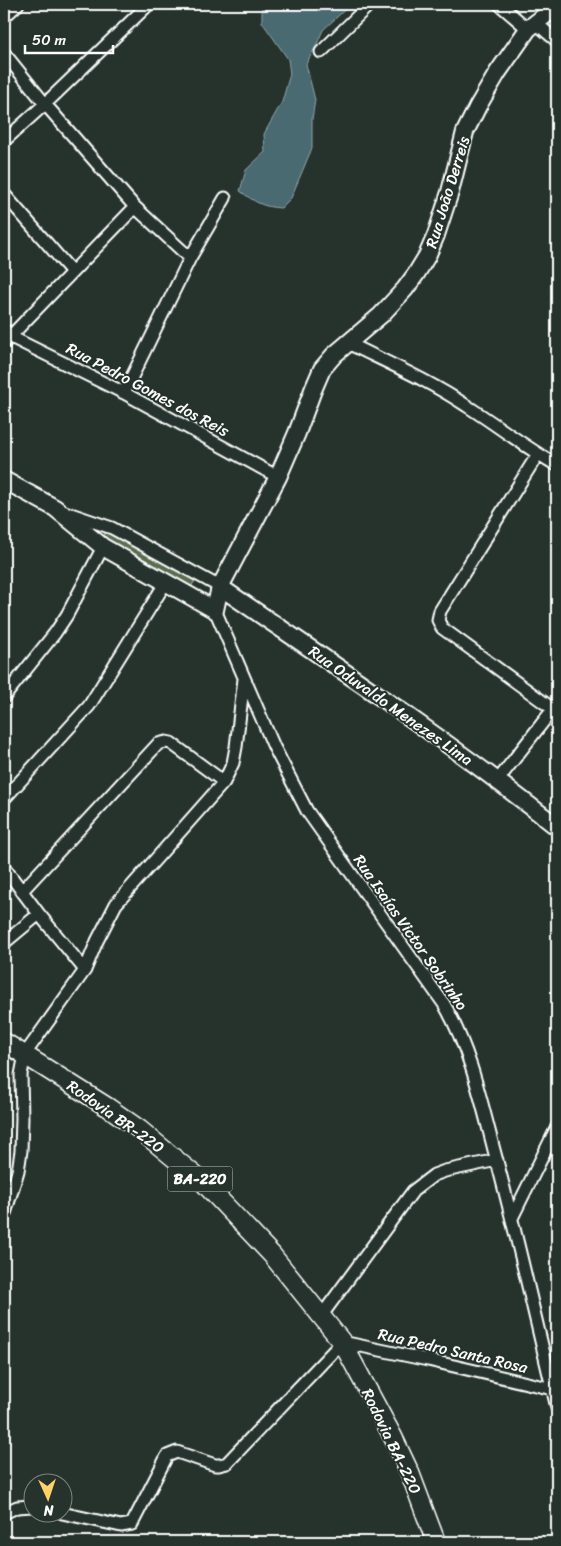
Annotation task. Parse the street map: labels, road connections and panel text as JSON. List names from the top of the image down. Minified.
{"streets":{"main road":["Rodovia BR-220","BA-220","Rodovia BA-220"],"street":["Rua João Derreis","Rua Pedro Gomes dos Reis","Rua Oduvaldo Menezes Lima","Rua Isaías Victor Sobrinho","Rua Pedro Santa Rosa"]},"crossings":[["Rua João Derreis","Rua Pedro Gomes dos Reis"],["Rua João Derreis","Rua Oduvaldo Menezes Lima"],["Rua João Derreis","Rua Isaías Victor Sobrinho"],["Rua Isaías Victor Sobrinho","Rua Pedro Santa Rosa"],["Rodovia BR-220","BA-220"],["Rodovia BR-220","Rua Pedro Santa Rosa"],["Rodovia BR-220","Rodovia BA-220"],["Rua Pedro Santa Rosa","Rodovia BA-220"]],"scale_bar":"50 m","north":"bottom"}
